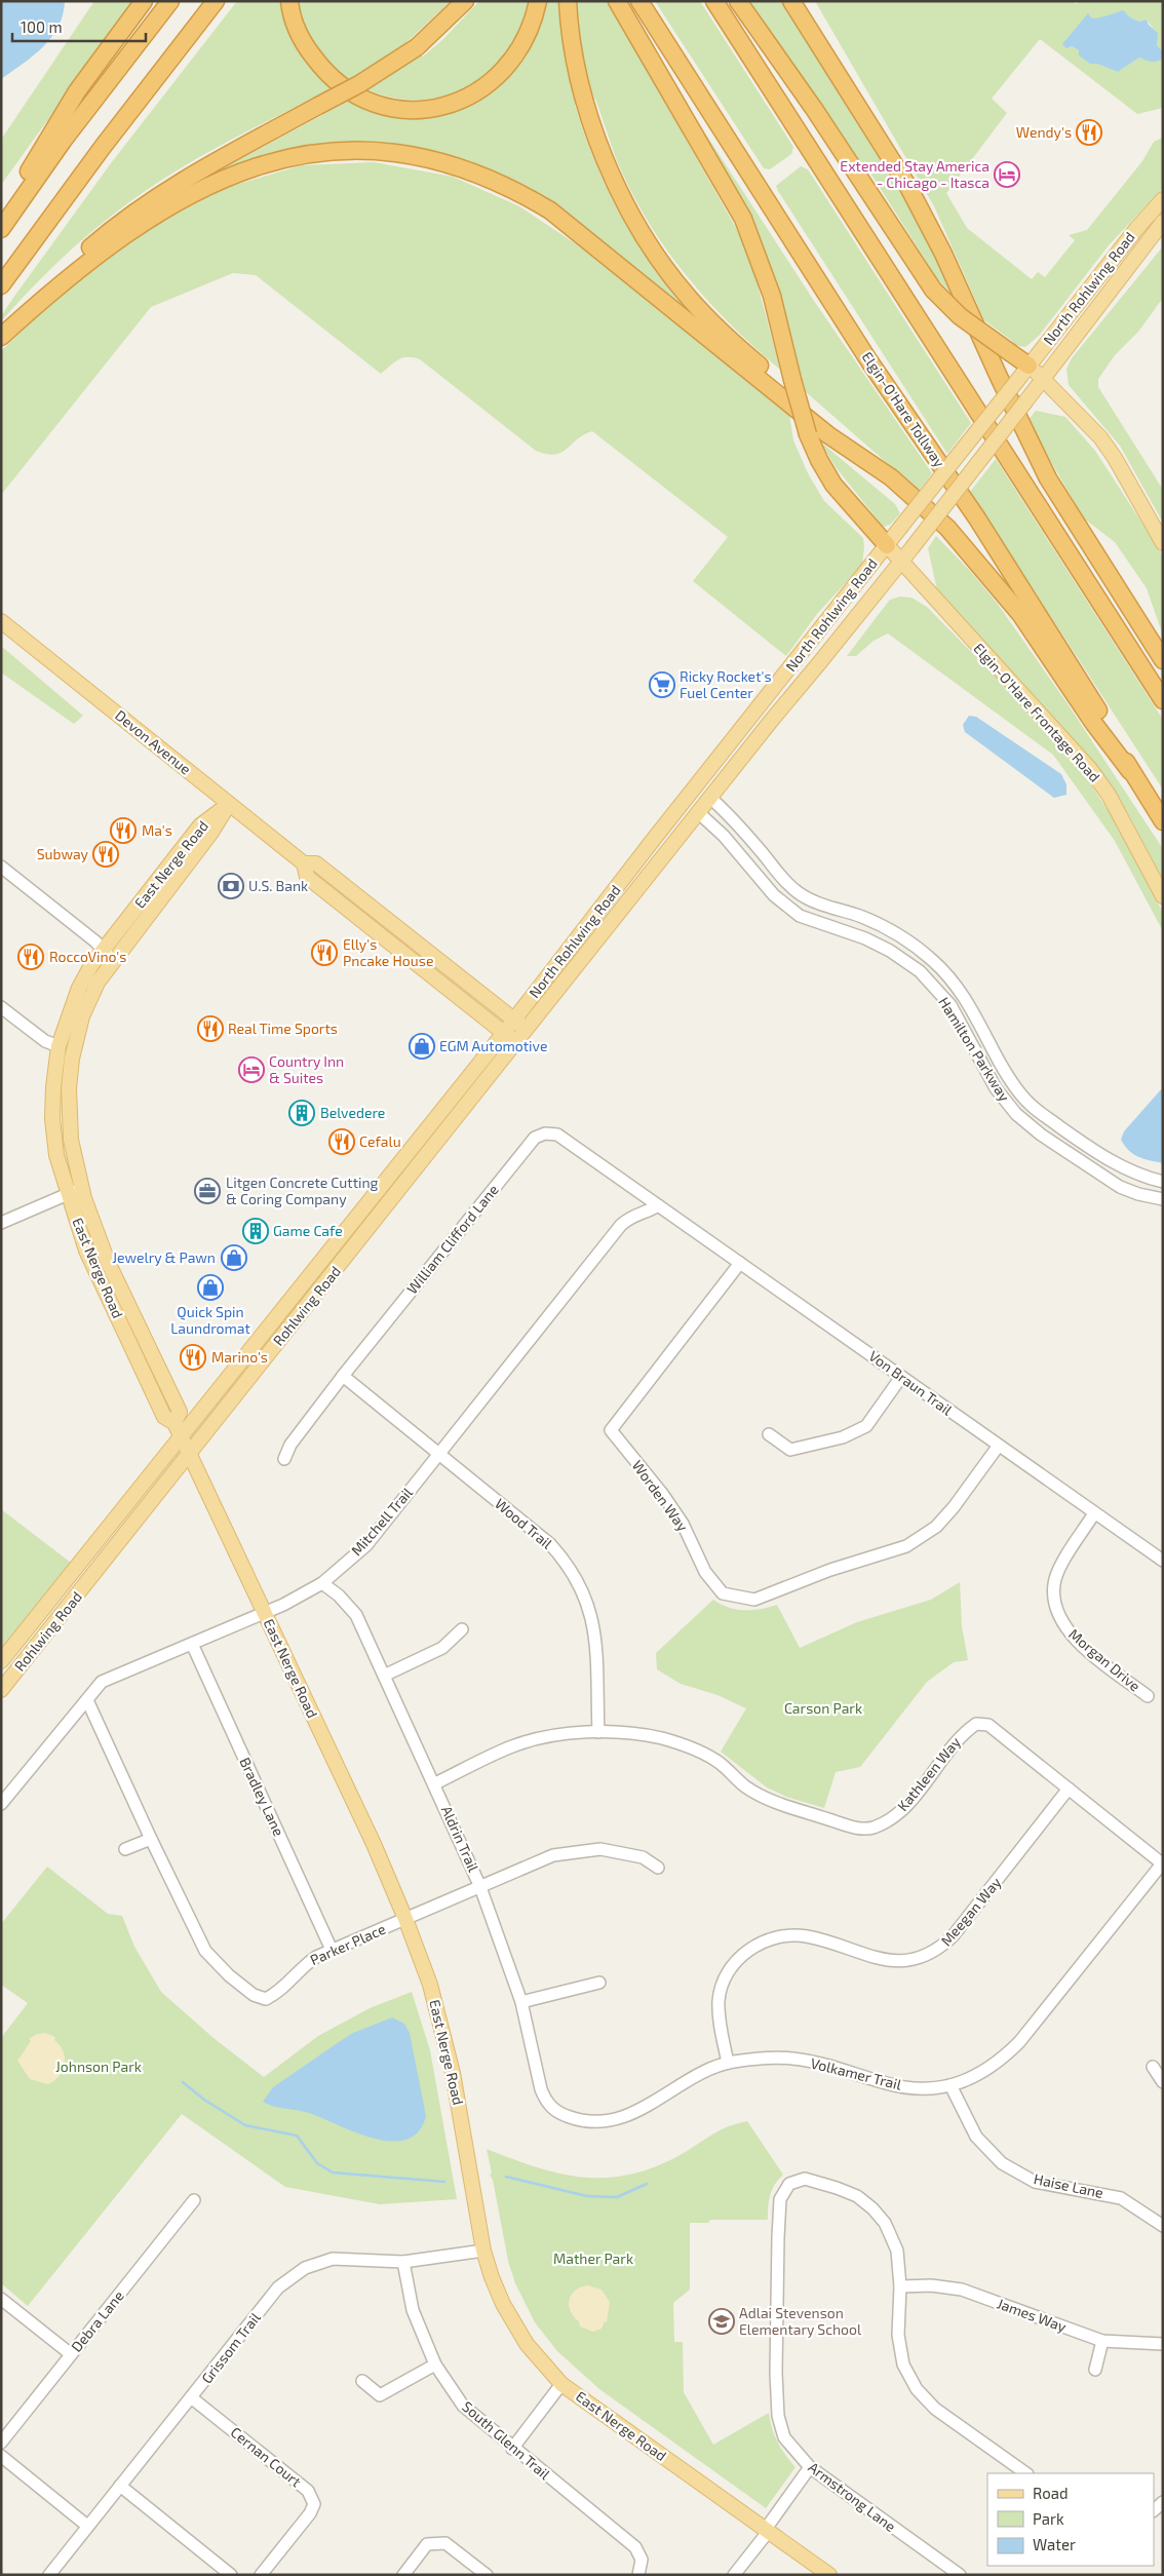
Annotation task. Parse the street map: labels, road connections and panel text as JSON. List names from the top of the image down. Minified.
{"streets":{"highway":["Elgin-O'Hare Tollway"],"main road":["North Rohlwing Road","Elgin-O'Hare Frontage Road","Devon Avenue","East Nerge Road","Rohlwing Road"],"street":["Hamilton Parkway","William Clifford Lane","Von Braun Trail","Worden Way","Mitchell Trail","Wood Trail","Morgan Drive","Kathleen Way","Bradley Lane","Aldrin Trail","Meegan Way","Parker Place","Volkamer Trail","Haise Lane","James Way","Debra Lane","Grissom Trail","South Glenn Trail","Cernan Court","Armstrong Lane"]},"crossings":[["North Rohlwing Road","Elgin-O'Hare Frontage Road"],["North Rohlwing Road","Devon Avenue"],["North Rohlwing Road","Hamilton Parkway"],["North Rohlwing Road","Rohlwing Road"],["Devon Avenue","East Nerge Road"],["Devon Avenue","Rohlwing Road"],["East Nerge Road","Rohlwing Road"],["East Nerge Road","Mitchell Trail"],["East Nerge Road","Parker Place"],["East Nerge Road","Grissom Trail"],["William Clifford Lane","Von Braun Trail"],["William Clifford Lane","Mitchell Trail"],["William Clifford Lane","Wood Trail"],["Von Braun Trail","Worden Way"],["Von Braun Trail","Mitchell Trail"],["Von Braun Trail","Morgan Drive"],["Mitchell Trail","Wood Trail"],["Mitchell Trail","Bradley Lane"],["Mitchell Trail","Aldrin Trail"],["Mitchell Trail","Parker Place"],["Wood Trail","Kathleen Way"],["Kathleen Way","Aldrin Trail"],["Kathleen Way","Meegan Way"],["Kathleen Way","Volkamer Trail"],["Bradley Lane","Parker Place"],["Aldrin Trail","Parker Place"],["Aldrin Trail","Volkamer Trail"],["Meegan Way","Volkamer Trail"],["Volkamer Trail","Haise Lane"],["James Way","Armstrong Lane"],["Grissom Trail","South Glenn Trail"],["Grissom Trail","Cernan Court"]],"parks":["Carson Park","Johnson Park","Mather Park"],"places":{"restaurant":["Wendy's","Ma's","Subway","Elly's Pncake House","RoccoVino's","Real Time Sports","Cefalu","Marino's"],"hotel":["Extended Stay America - Chicago - Itasca","Country Inn & Suites"],"supermarket":["Ricky Rocket's Fuel Center"],"bank":["U.S. Bank"],"shop":["EGM Automotive","Jewelry & Pawn","Quick Spin Laundromat"],"building":["Belvedere","Game Cafe"],"office":["Litgen Concrete Cutting & Coring Company"],"school or university":["Adlai Stevenson Elementary School"]},"legend":["Road","Park","Water"],"scale_bar":"100 m"}
